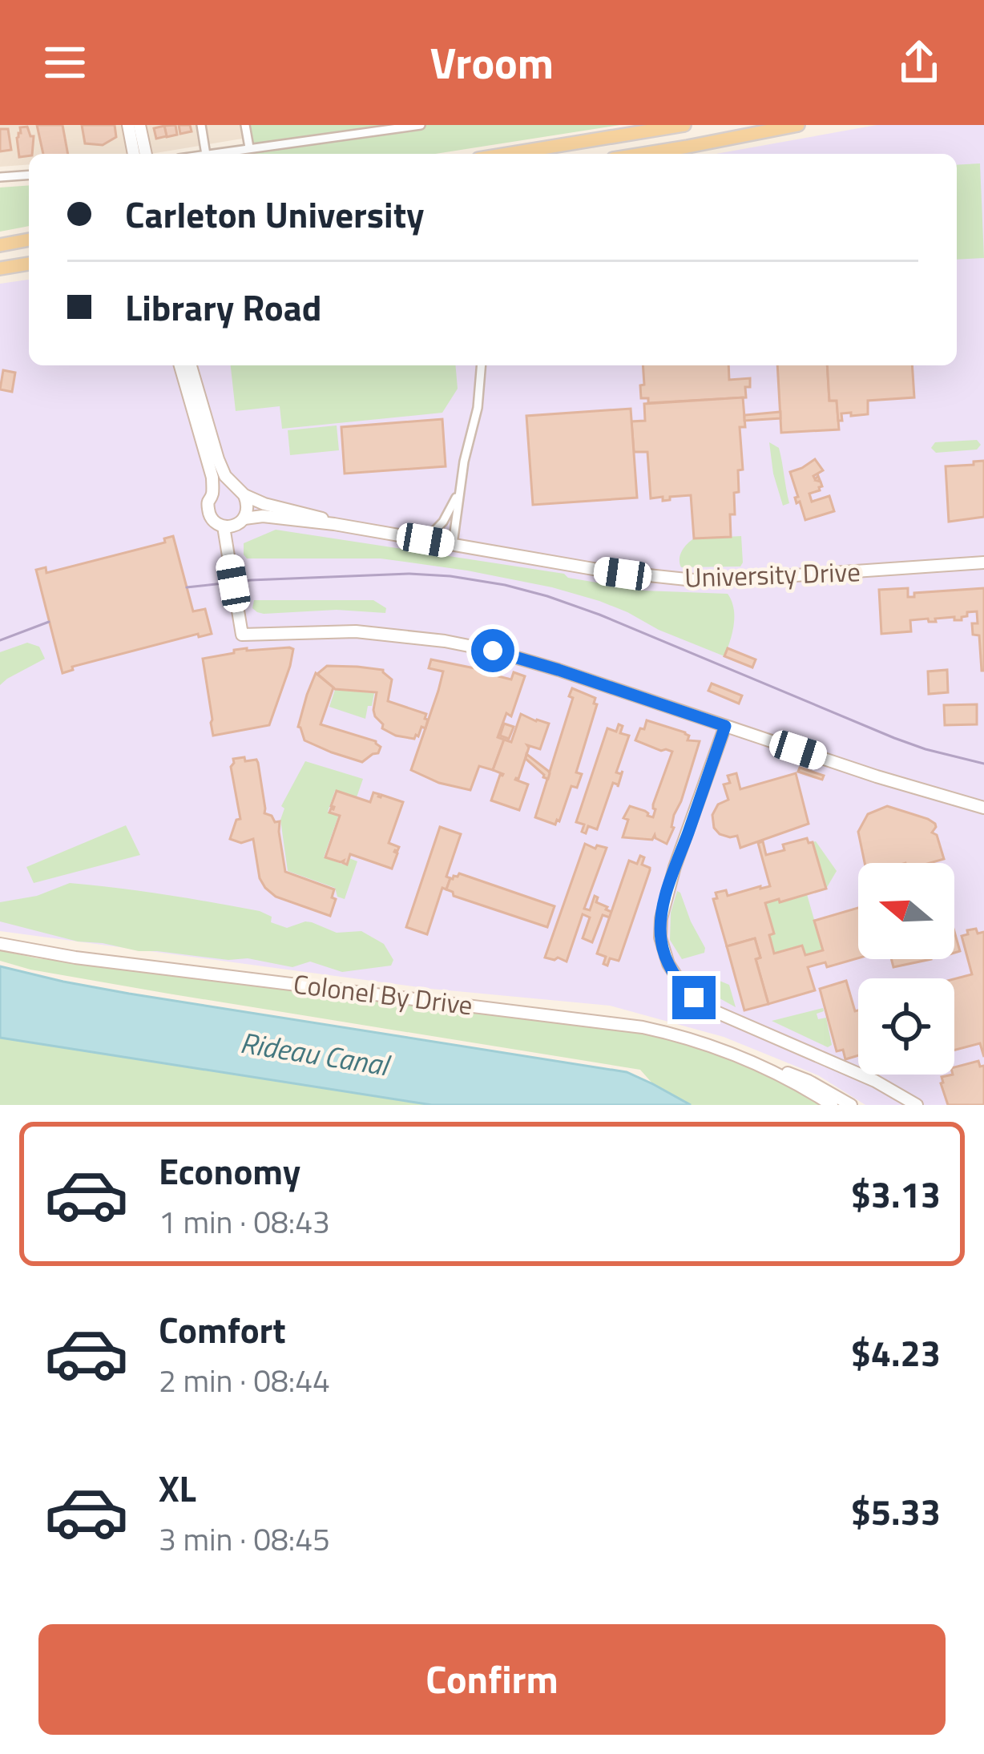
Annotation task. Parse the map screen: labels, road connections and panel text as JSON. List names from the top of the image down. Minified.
{"streets":{"street":["University Drive","Colonel By Drive"]},"water":["Rideau Canal"],"north":"left","page":{"header":"Vroom","banner":["Carleton University","Library Road"],"list":[{"name":"Economy","note":"1 min · 08:43","value":"$3.13"},{"name":"Comfort","note":"2 min · 08:44","value":"$4.23"},{"name":"XL","note":"3 min · 08:45","value":"$5.33"}],"buttons":"Confirm"}}
